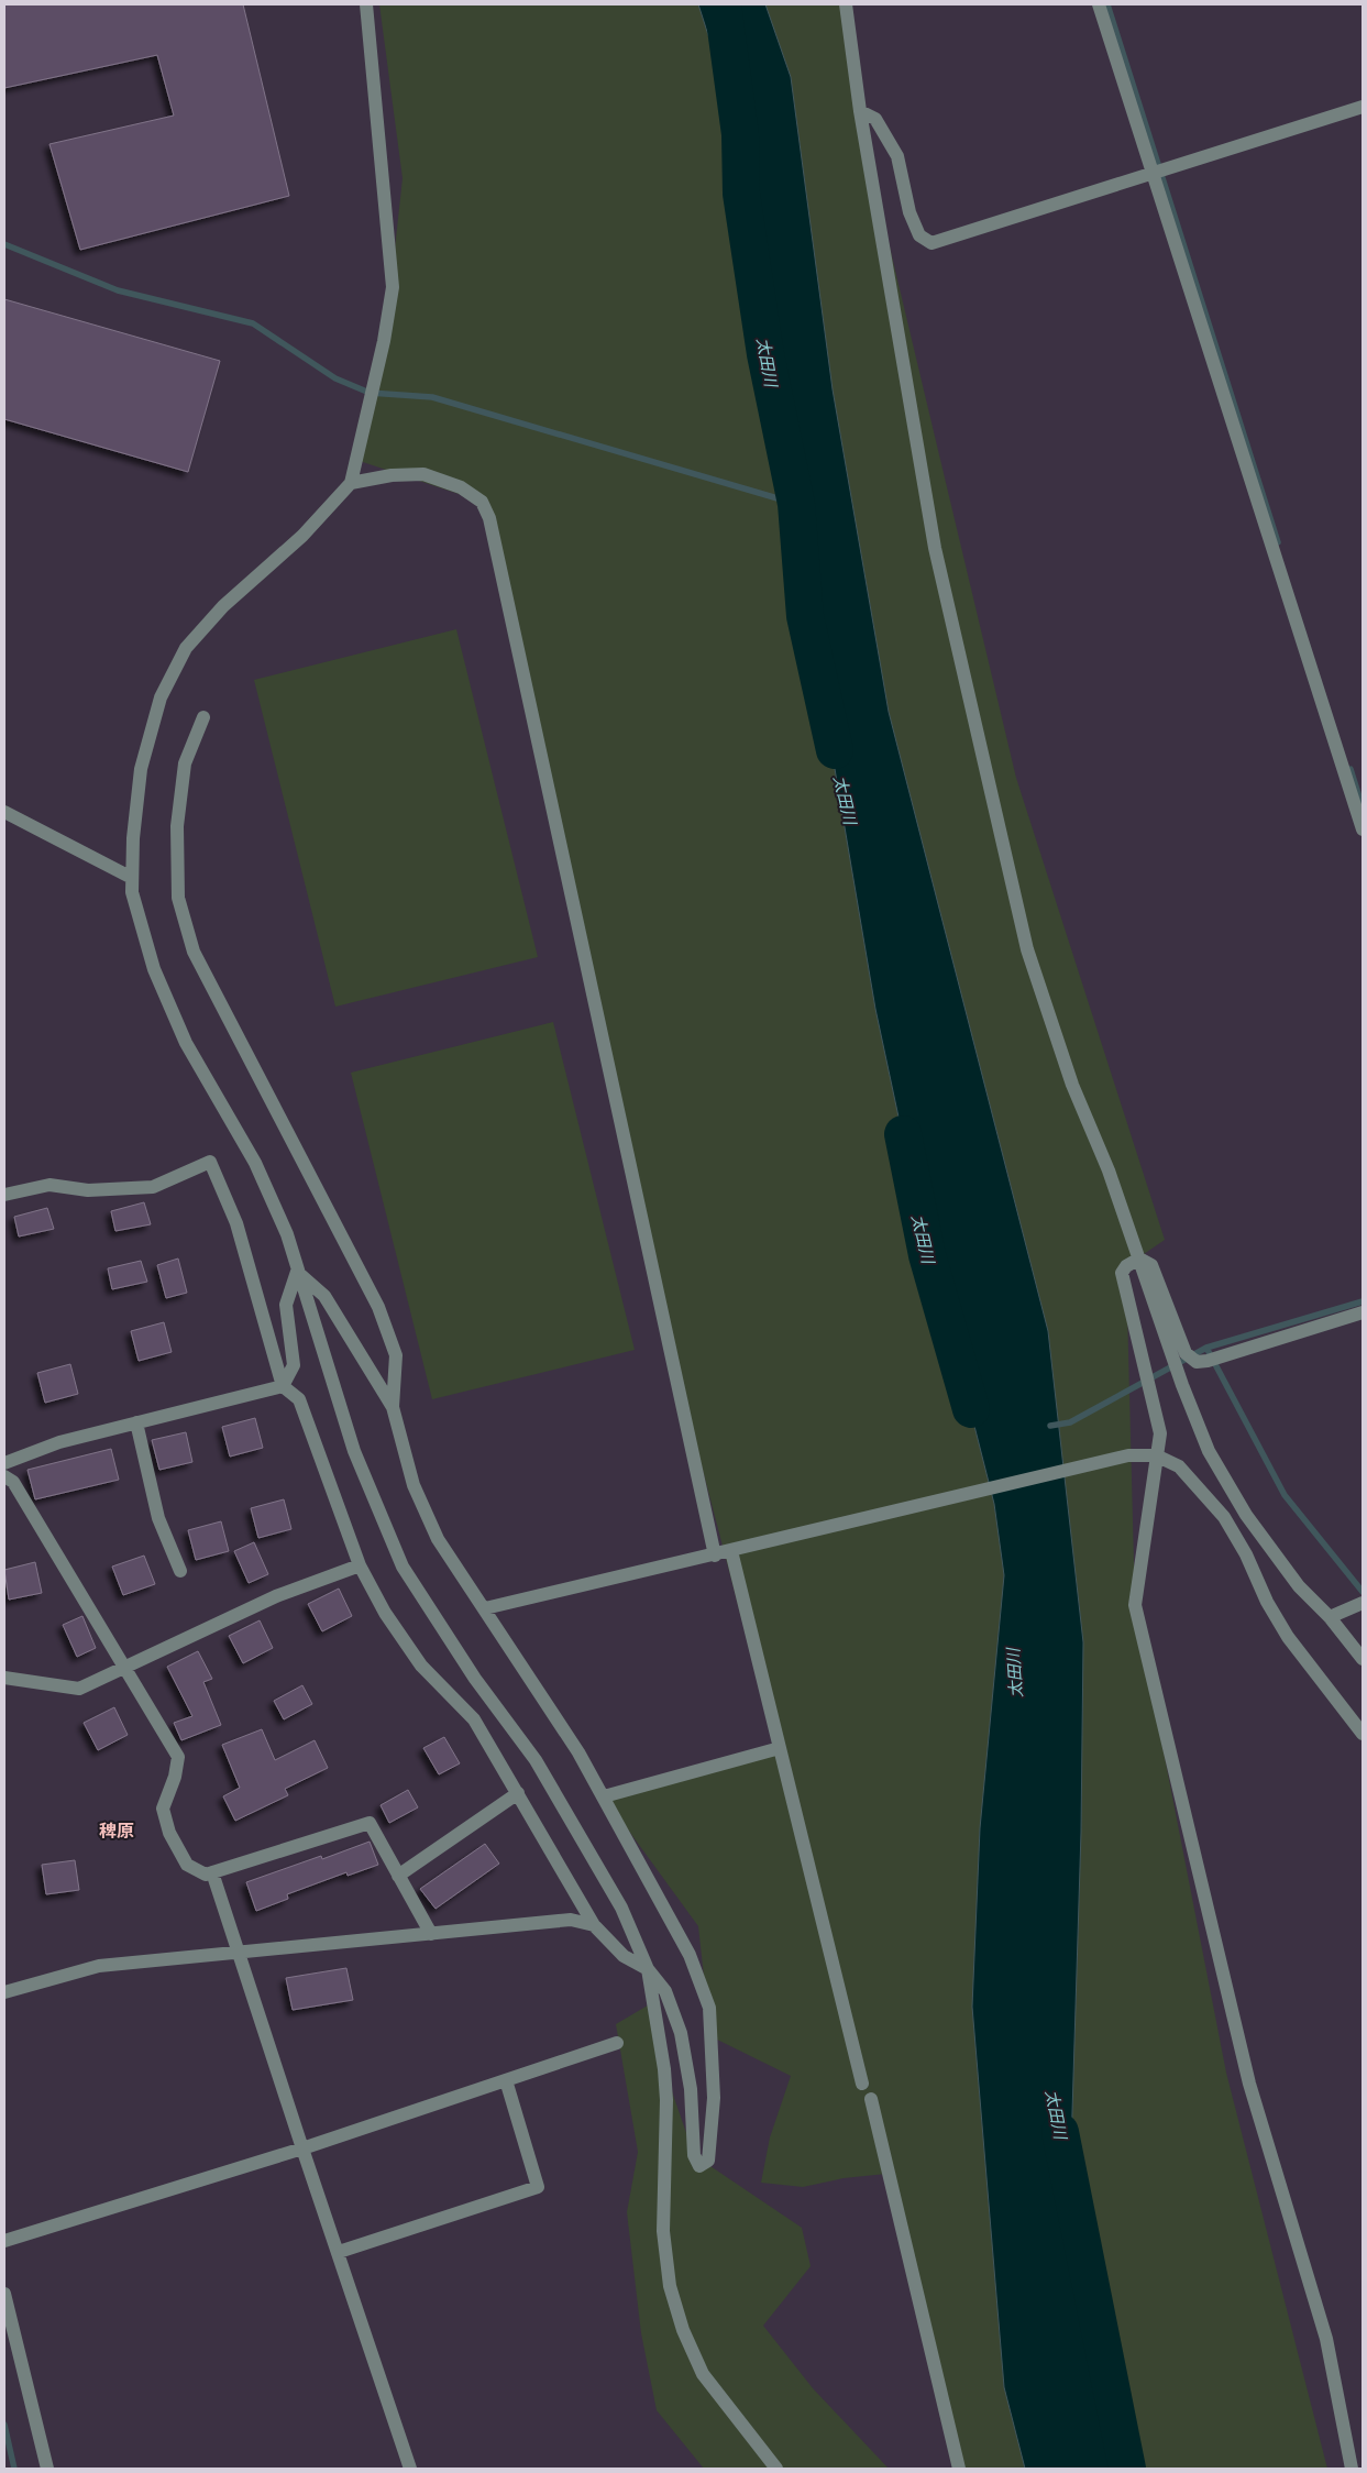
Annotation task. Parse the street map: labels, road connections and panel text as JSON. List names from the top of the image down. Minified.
{"districts":["稗原"],"water":["太田川"]}
